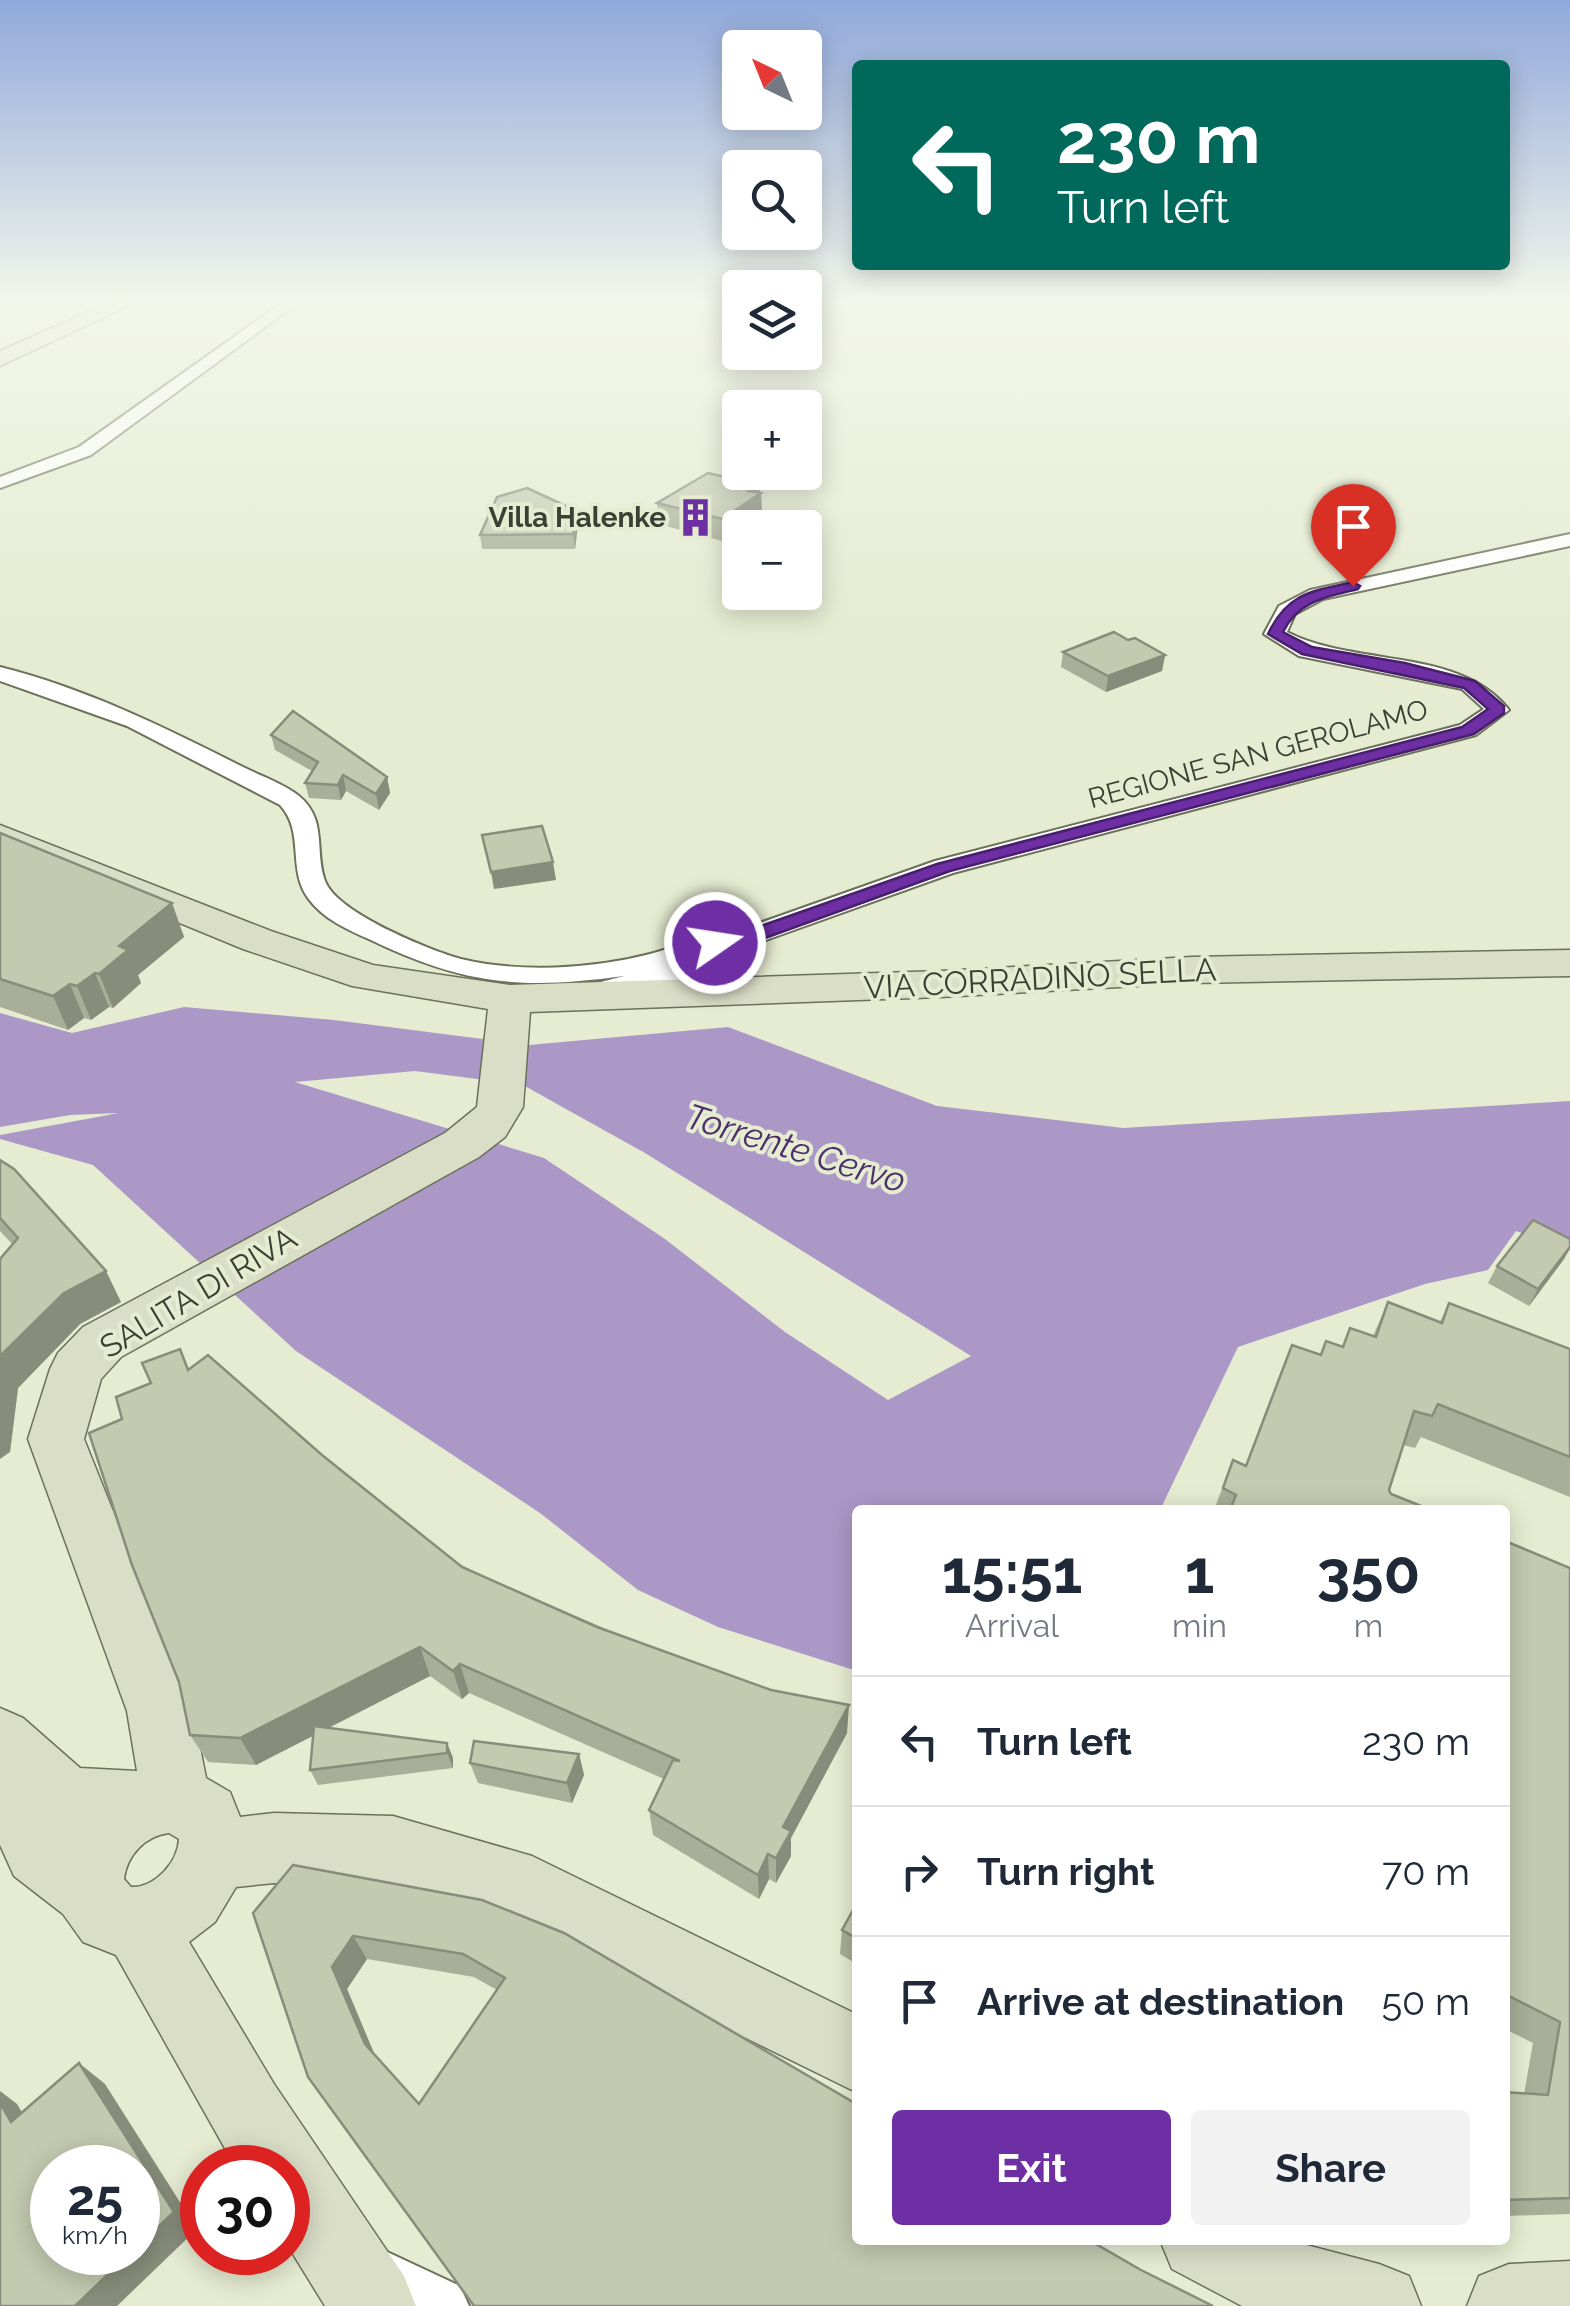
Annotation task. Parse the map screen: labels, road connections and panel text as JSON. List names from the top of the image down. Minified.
{"streets":{"main road":["VIA CORRADINO SELLA","SALITA DI RIVA"],"street":["REGIONE SAN GEROLAMO"]},"crossings":[["VIA CORRADINO SELLA","SALITA DI RIVA"]],"water":["Torrente Cervo"],"places":{"building":["Villa Halenke"]},"north":"top left","page":{"map_buttons":["+","−"],"turn":["230 m","Turn left"],"eta":["15:51","Arrival","1","min","350","m"],"list":[{"name":"Turn left","value":"230 m"},{"name":"Turn right","value":"70 m"},{"name":"Arrive at destination","value":"50 m"}],"buttons":["Exit","Share"],"speed":"25 km/h","limit":"30"}}
